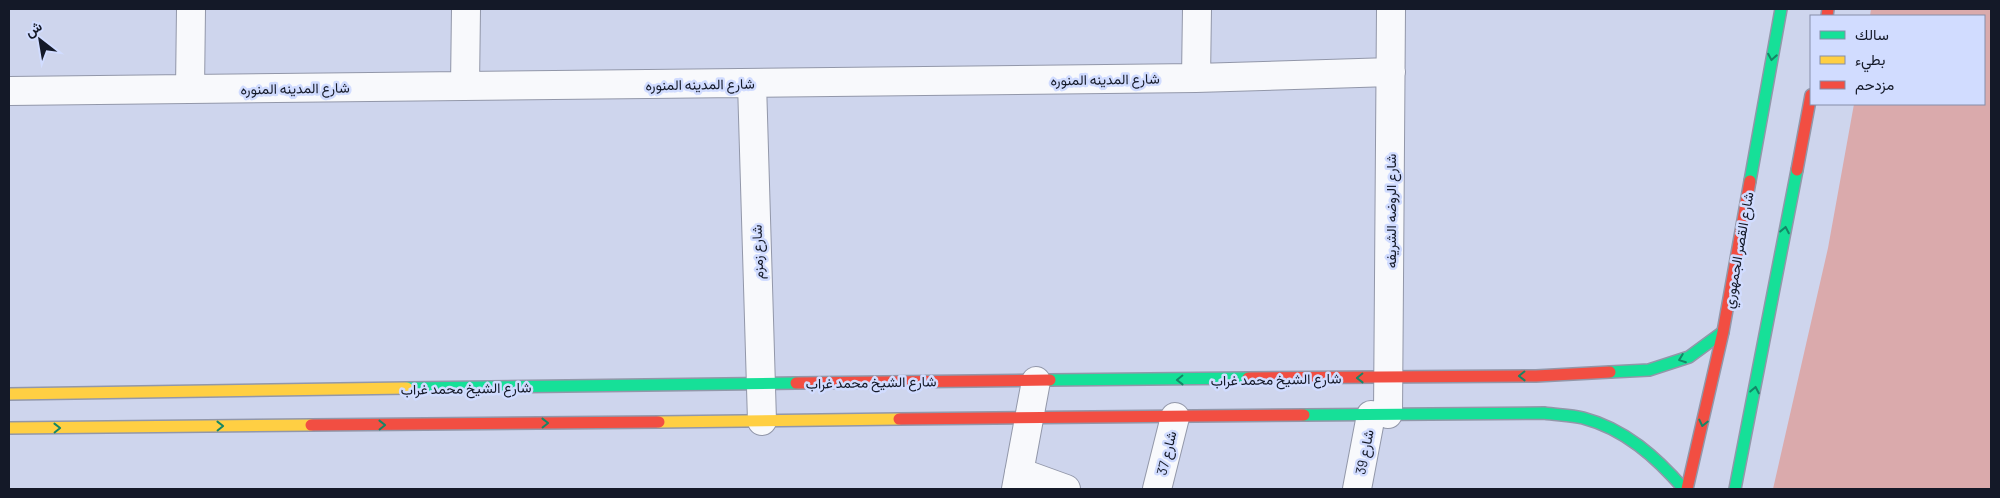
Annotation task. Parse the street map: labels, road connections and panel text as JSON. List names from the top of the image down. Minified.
{"streets":{"main road":["شارع القصر الجمهوري","شارع الشيخ محمد غراب"],"street":["شارع المدينه المنوره","شارع الروضه الشريفه","شارع زمزم","شارع 39","شارع 37"]},"crossings":[["شارع المدينه المنوره","شارع الروضه الشريفه"],["شارع المدينه المنوره","شارع زمزم"],["شارع الروضه الشريفه","شارع الشيخ محمد غراب"],["شارع الروضه الشريفه","شارع 39"],["شارع القصر الجمهوري","شارع الشيخ محمد غراب"],["شارع زمزم","شارع الشيخ محمد غراب"]],"legend":["سالك","بطيء","مزدحم"],"north":"top left"}
